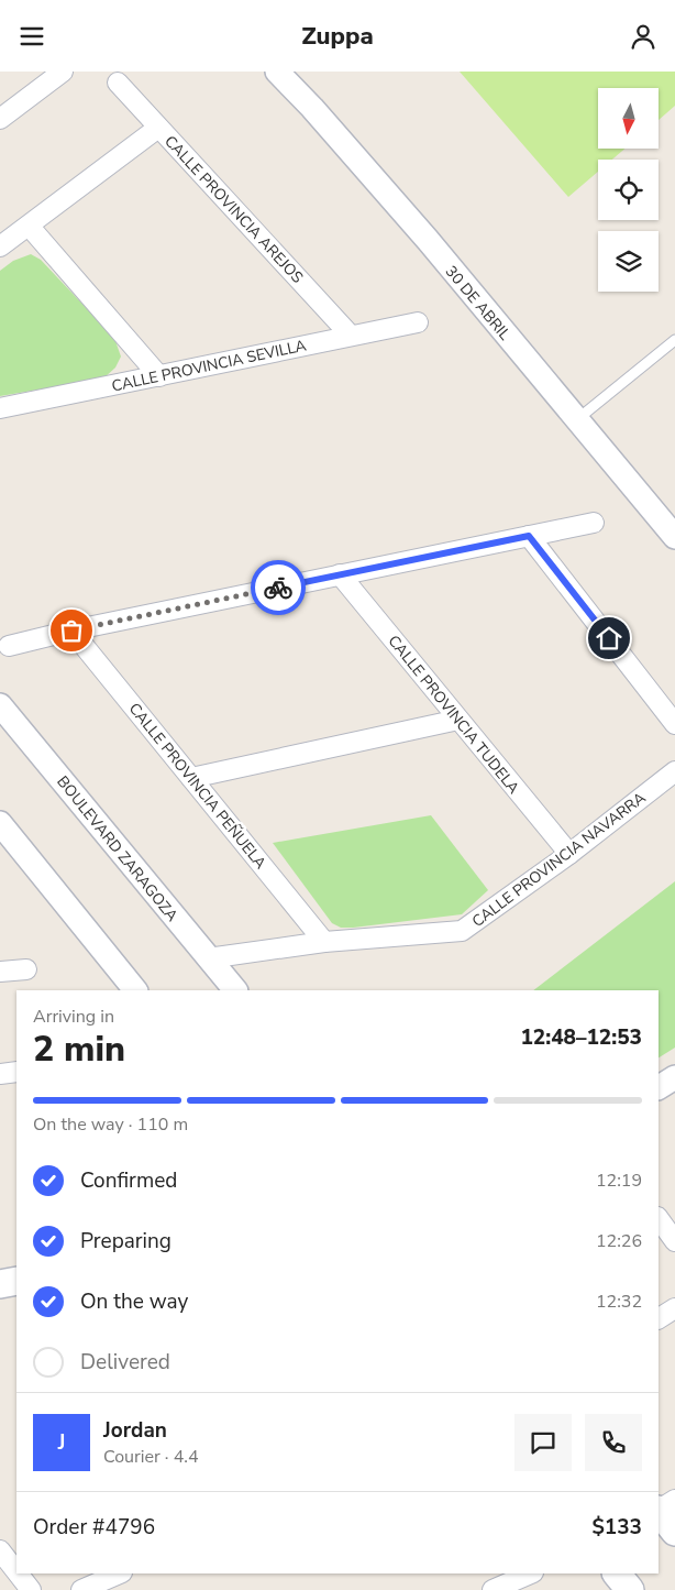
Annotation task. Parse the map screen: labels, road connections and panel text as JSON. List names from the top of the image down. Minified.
{"streets":{"street":["CALLE PROVINCIA AREJOS","30 DE ABRIL","CALLE PROVINCIA SEVILLA","CALLE PROVINCIA TUDELA","CALLE PROVINCIA PEÑUELA","BOULEVARD ZARAGOZA","CALLE PROVINCIA NAVARRA"]},"crossings":[["CALLE PROVINCIA AREJOS","CALLE PROVINCIA SEVILLA"],["CALLE PROVINCIA TUDELA","CALLE PROVINCIA NAVARRA"],["CALLE PROVINCIA PEÑUELA","CALLE PROVINCIA NAVARRA"],["BOULEVARD ZARAGOZA","CALLE PROVINCIA NAVARRA"]],"north":"bottom","page":{"header":"Zuppa","heading":["2 min","Arriving in","12:48–12:53"],"panel":["Jordan","Courier · 4.4","Order #4796","$133"],"bar":"On the way · 110 m","list":[["Confirmed","12:19"],["Preparing","12:26"],["On the way","12:32"],"Delivered"],"round":"J"}}
